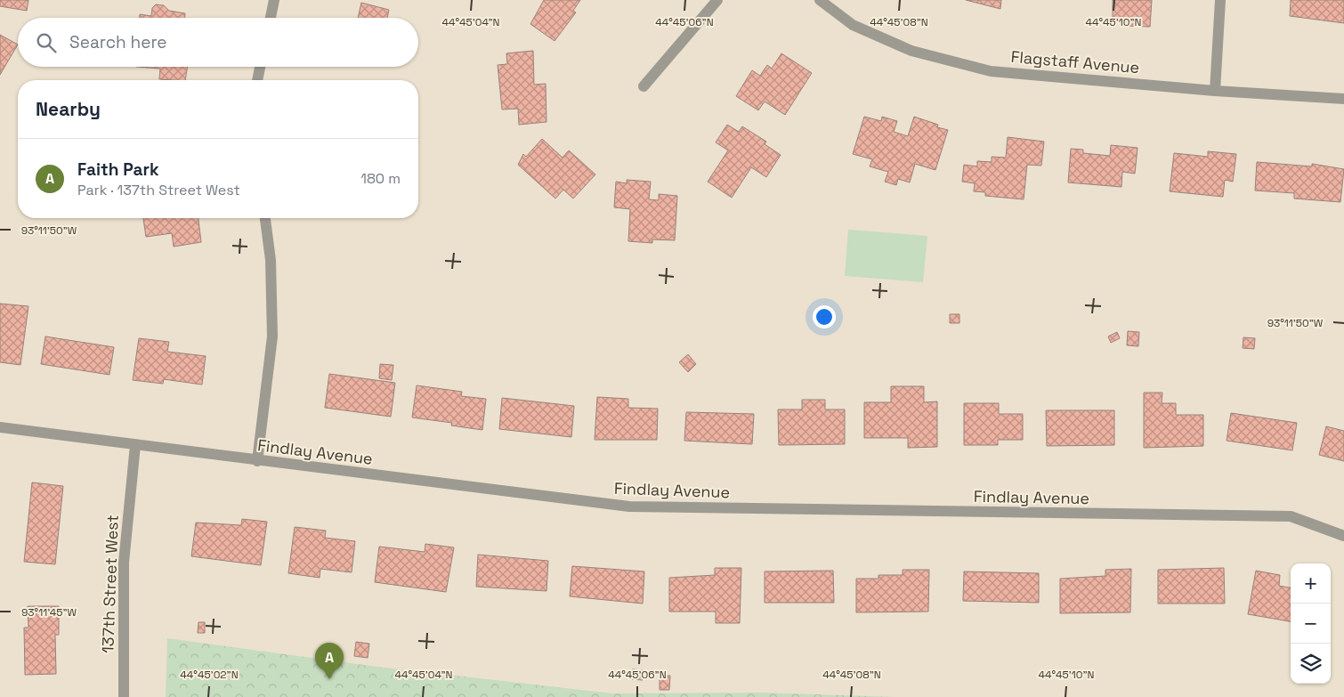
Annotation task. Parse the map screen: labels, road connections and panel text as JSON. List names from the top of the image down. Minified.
{"streets":{"street":["Flagstaff Avenue","Findlay Avenue","137th Street West"]},"crossings":[["Findlay Avenue","137th Street West"]],"page":{"search":"Search here","heading":"Nearby","list":[{"mark":"A","name":"Faith Park","note":"Park · 137th Street West","value":"180 m"}],"map_buttons":["+","−"],"pins":"A"},"coordinates":["44°45'04\"N","44°45'06\"N","44°45'08\"N","44°45'10\"N","93°11'50\"W","93°11'45\"W","44°45'02\"N"]}
